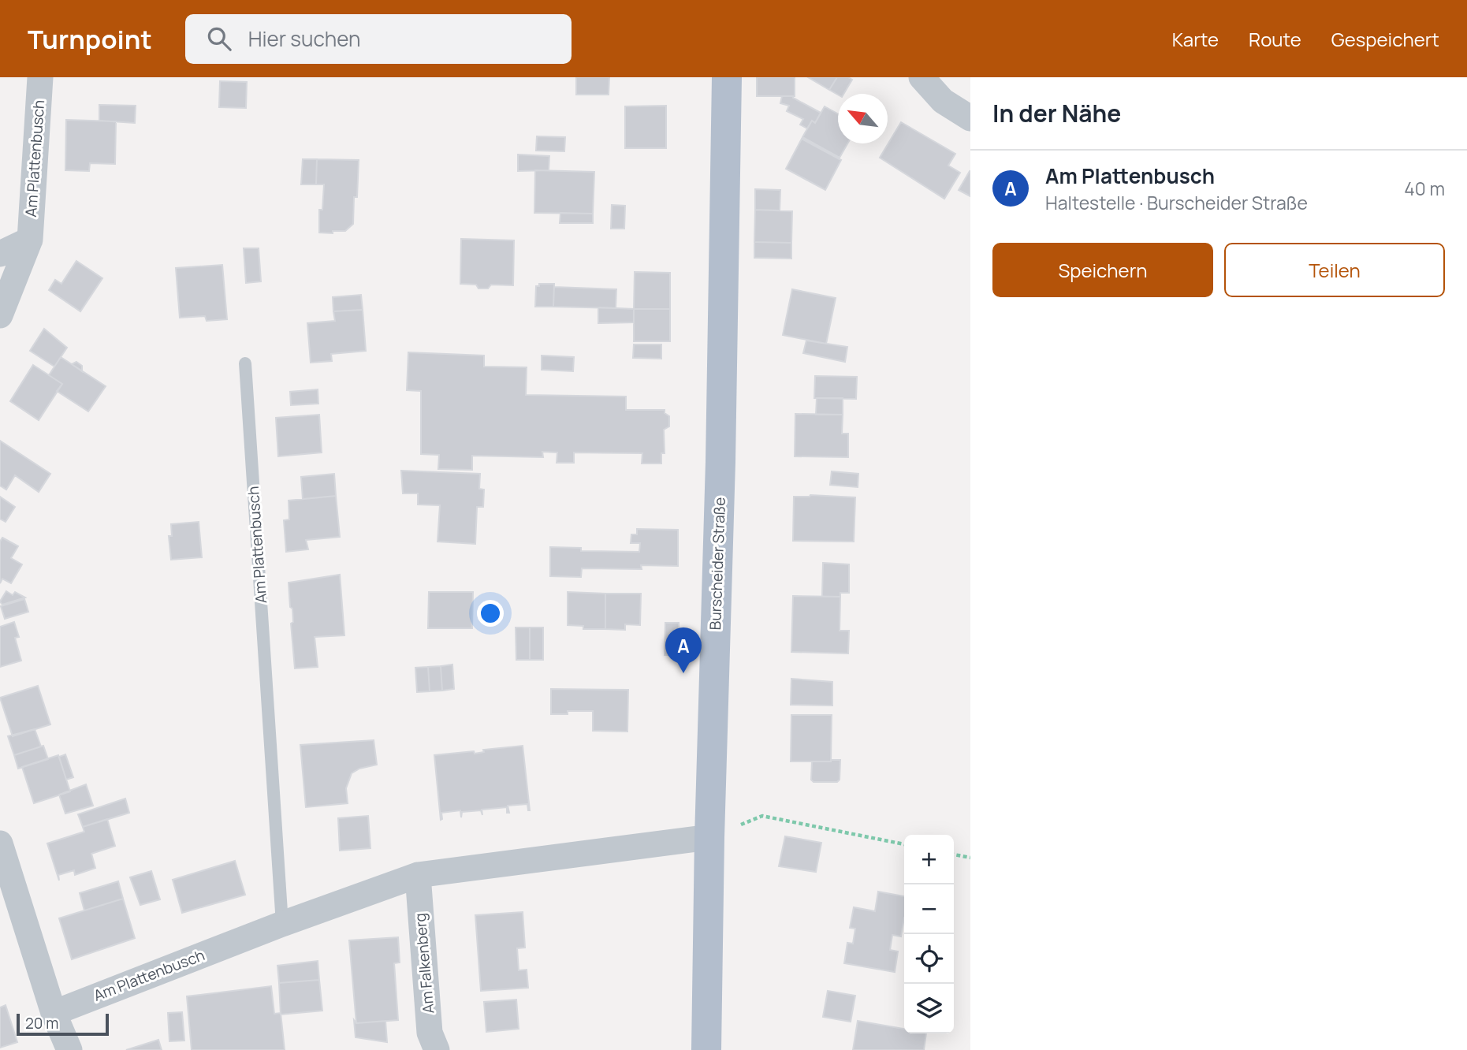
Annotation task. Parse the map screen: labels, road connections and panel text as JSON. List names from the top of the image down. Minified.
{"streets":{"main road":["Burscheider Straße"],"street":["Am Plattenbusch","Am Falkenberg"]},"crossings":[["Am Plattenbusch","Burscheider Straße"],["Am Plattenbusch","Am Falkenberg"]],"scale_bar":"20 m","north":"top left","page":{"header":"Turnpoint","search":"Hier suchen","nav":["Karte","Route","Gespeichert"],"heading":"In der Nähe","list":[{"mark":"A","name":"Am Plattenbusch","note":"Haltestelle · Burscheider Straße","value":"40 m"}],"buttons":["Speichern","Teilen"],"pins":"A","map_buttons":["+","−"],"scale":"20 m"}}
